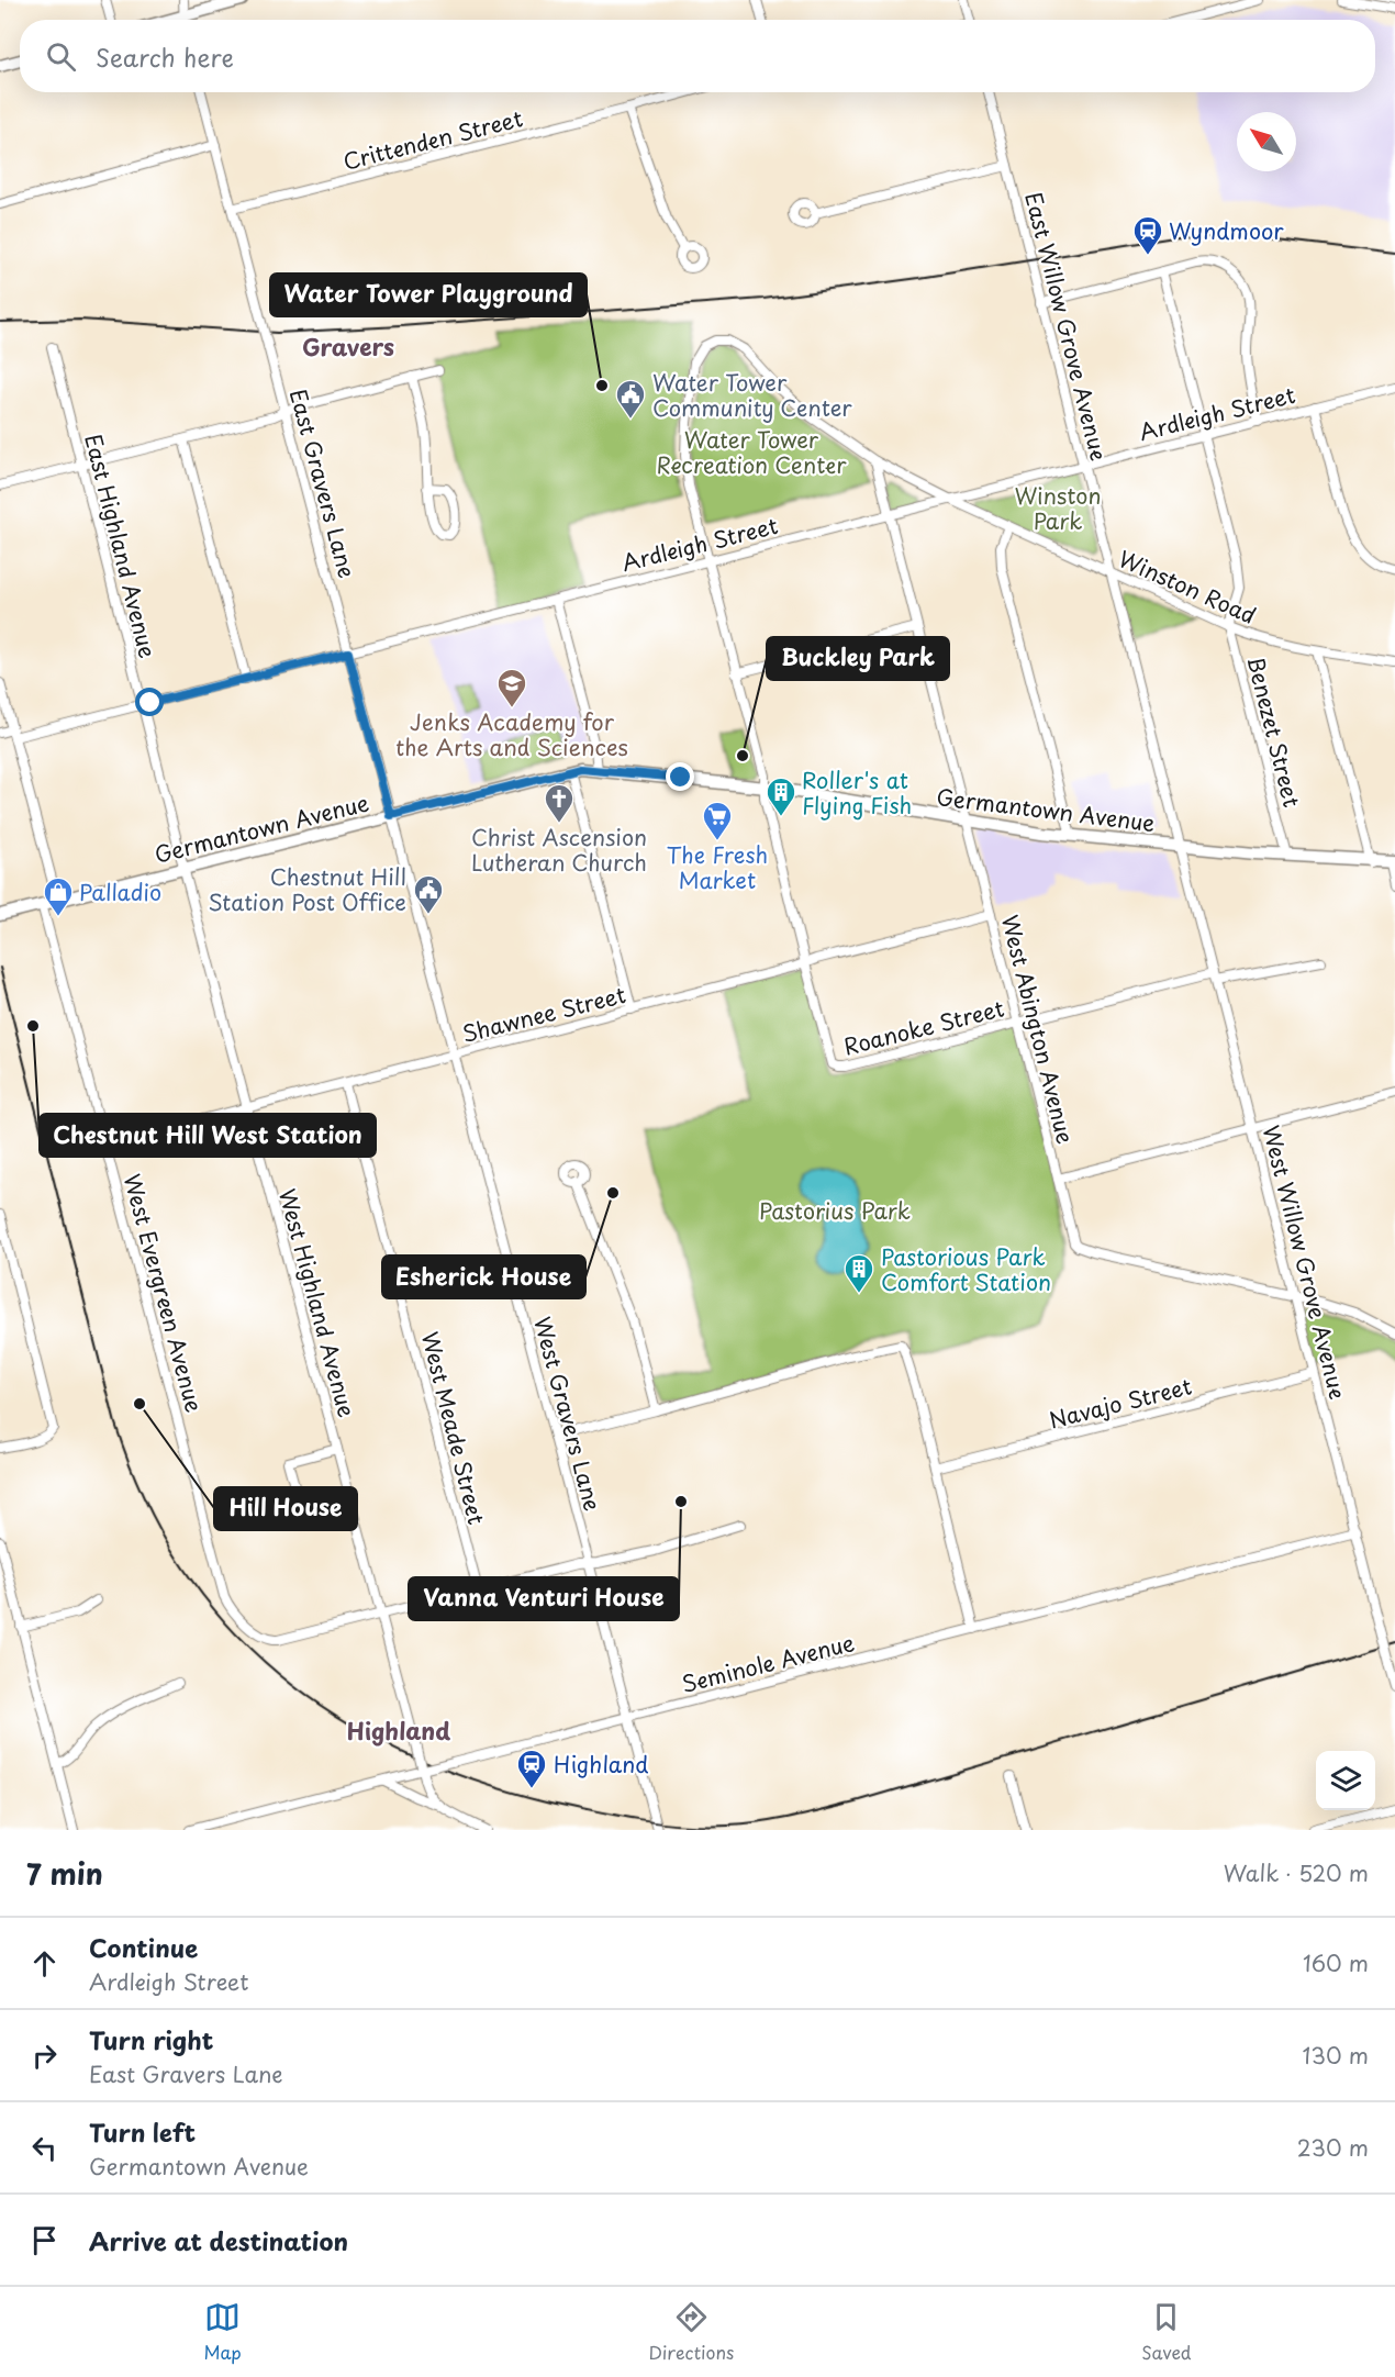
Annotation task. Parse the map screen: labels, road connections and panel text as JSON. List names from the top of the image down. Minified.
{"streets":{"main road":["Germantown Avenue"],"street":["Crittenden Street","East Willow Grove Avenue","Ardleigh Street","East Gravers Lane","East Highland Avenue","Winston Road","Benezet Street","Shawnee Street","Roanoke Street","West Abington Avenue","West Willow Grove Avenue","West Evergreen Avenue","West Highland Avenue","Navajo Street","West Gravers Lane","West Meade Street","Seminole Avenue"]},"crossings":[["Crittenden Street","East Gravers Lane"],["East Willow Grove Avenue","Ardleigh Street"],["East Willow Grove Avenue","Winston Road"],["East Willow Grove Avenue","Germantown Avenue"],["East Willow Grove Avenue","West Willow Grove Avenue"],["Ardleigh Street","East Gravers Lane"],["Ardleigh Street","East Highland Avenue"],["Ardleigh Street","Winston Road"],["Ardleigh Street","Benezet Street"],["Ardleigh Street","West Abington Avenue"],["East Gravers Lane","Germantown Avenue"],["East Gravers Lane","West Gravers Lane"],["East Highland Avenue","Germantown Avenue"],["East Highland Avenue","West Highland Avenue"],["Winston Road","Benezet Street"],["Winston Road","West Abington Avenue"],["Benezet Street","Germantown Avenue"],["Germantown Avenue","West Abington Avenue"],["Germantown Avenue","West Willow Grove Avenue"],["Germantown Avenue","West Evergreen Avenue"],["Germantown Avenue","West Highland Avenue"],["Germantown Avenue","West Gravers Lane"],["Shawnee Street","Roanoke Street"],["Shawnee Street","West Abington Avenue"],["Shawnee Street","West Evergreen Avenue"],["Shawnee Street","West Highland Avenue"],["Shawnee Street","West Gravers Lane"],["Shawnee Street","West Meade Street"],["Roanoke Street","West Abington Avenue"],["Roanoke Street","West Willow Grove Avenue"],["West Abington Avenue","West Willow Grove Avenue"],["West Willow Grove Avenue","Navajo Street"],["West Willow Grove Avenue","Seminole Avenue"],["West Evergreen Avenue","West Highland Avenue"],["West Highland Avenue","Seminole Avenue"],["West Gravers Lane","Seminole Avenue"]],"districts":["Gravers","Highland"],"parks":["Water Tower Recreation Center","Winston Park","Pastorius Park"],"places":{"station":["Wyndmoor","Highland"],"other":["Water Tower Playground","Buckley Park","Chestnut Hill West Station","Esherick House","Hill House","Vanna Venturi House"],"public building":["Water Tower Community Center","Chestnut Hill Station Post Office"],"school or university":["Jenks Academy for the Arts and Sciences"],"building":["Roller's at Flying Fish","Pastorious Park Comfort Station"],"church":["Christ Ascension Lutheran Church"],"supermarket":["The Fresh Market"],"shop":["Palladio"]},"north":"top left","page":{"search":"Search here","heading":["7 min","Walk · 520 m"],"list":[["Continue","Ardleigh Street","160 m"],["Turn right","East Gravers Lane","130 m"],["Turn left","Germantown Avenue","230 m"],"Arrive at destination"],"nav":["Map","Directions","Saved"]}}
